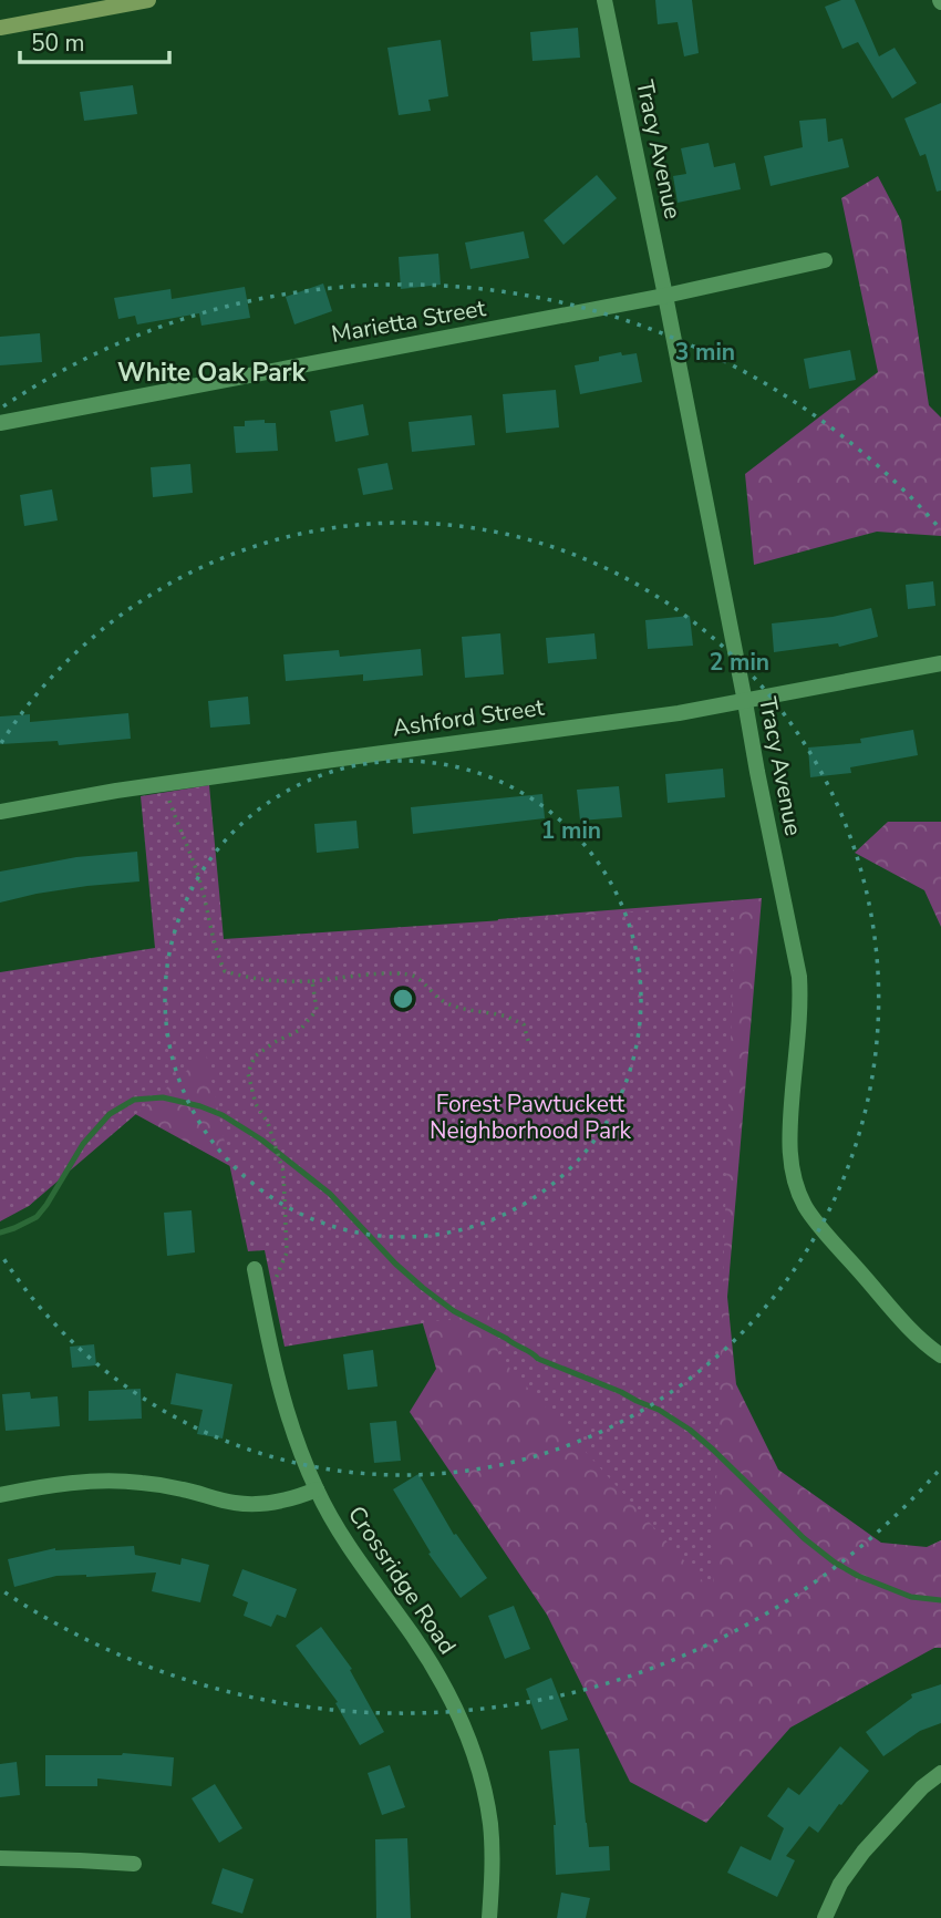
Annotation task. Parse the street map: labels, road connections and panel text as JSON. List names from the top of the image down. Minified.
{"streets":{"street":["Tracy Avenue","Marietta Street","Ashford Street","Crossridge Road"]},"crossings":[["Tracy Avenue","Marietta Street"],["Tracy Avenue","Ashford Street"]],"districts":["White Oak Park"],"parks":["Forest Pawtuckett Neighborhood Park"],"scale_bar":"50 m","rings":["3 min","2 min","1 min"]}
